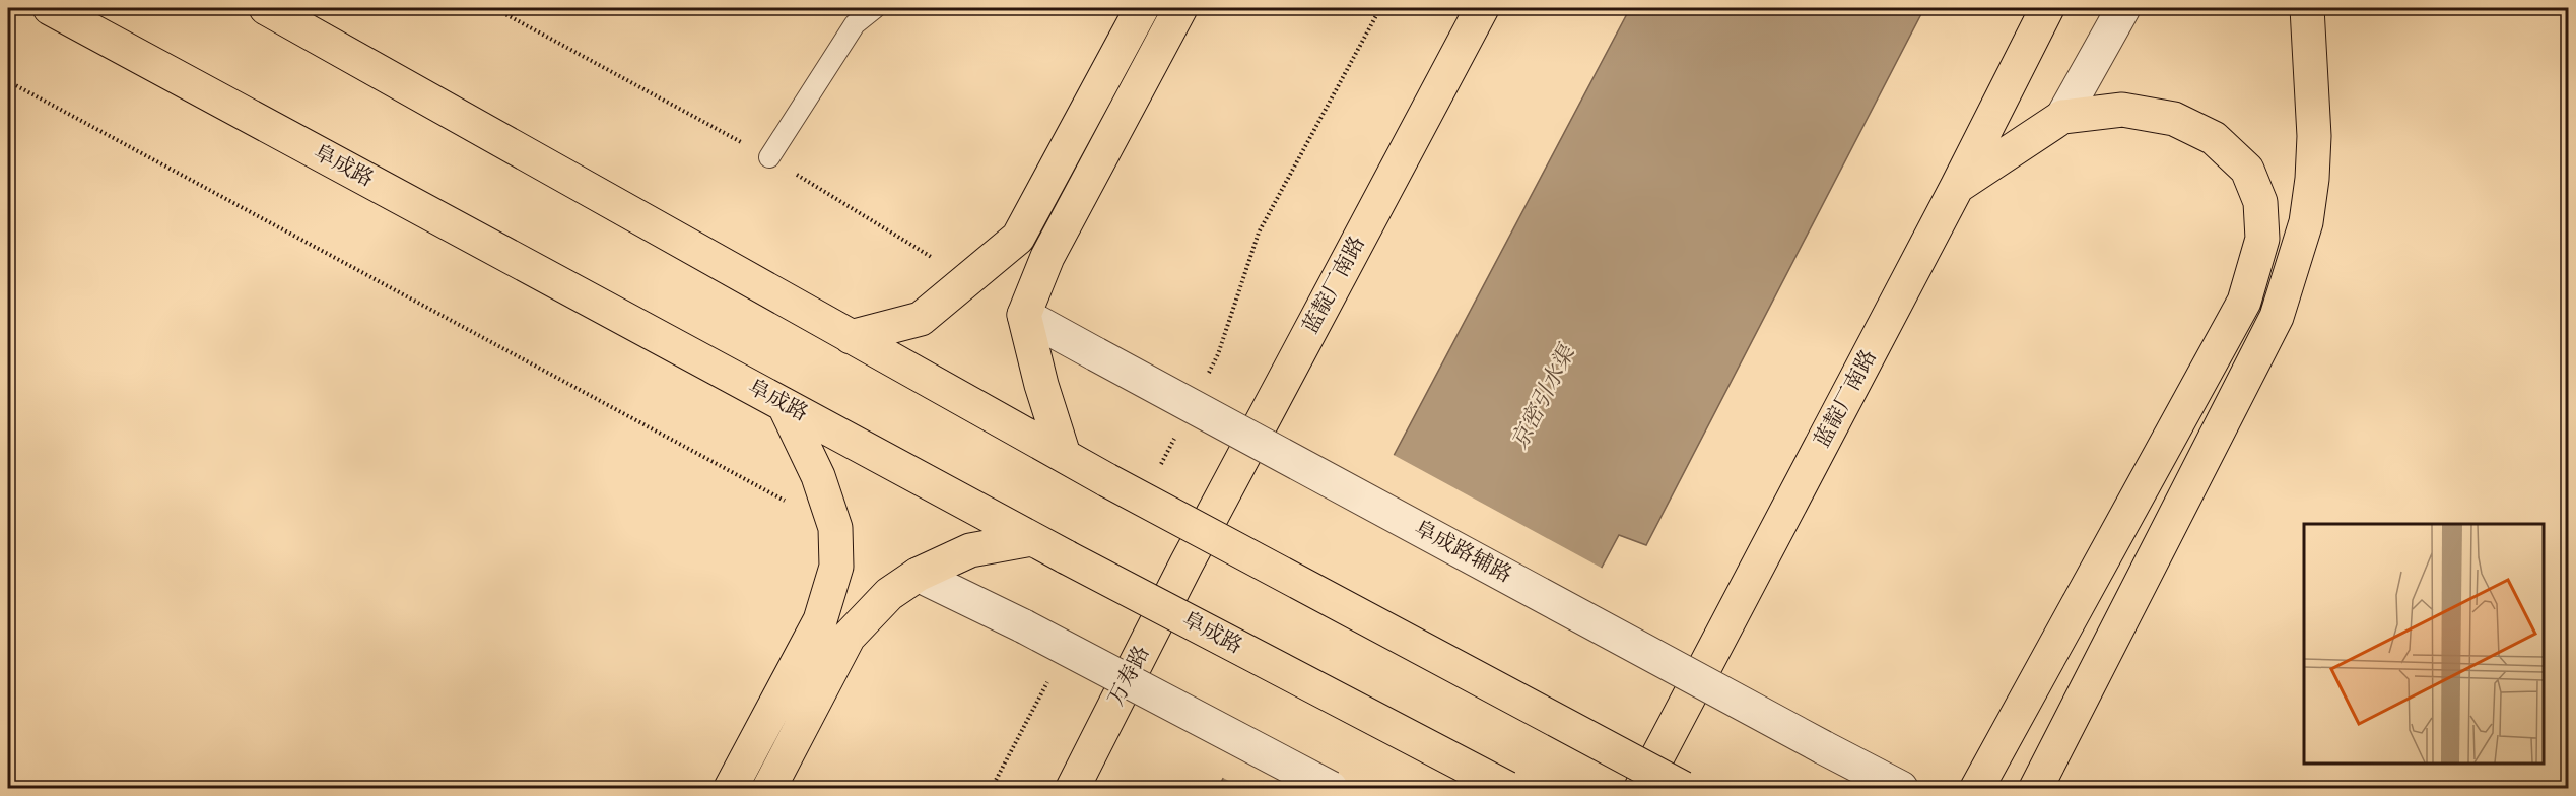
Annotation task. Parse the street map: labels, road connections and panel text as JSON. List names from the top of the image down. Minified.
{"streets":{"highway":["阜成路","蓝靛厂南路","万寿路"],"street":["阜成路辅路"]},"crossings":[["蓝靛厂南路","万寿路"]],"water":["京密引水渠"]}
